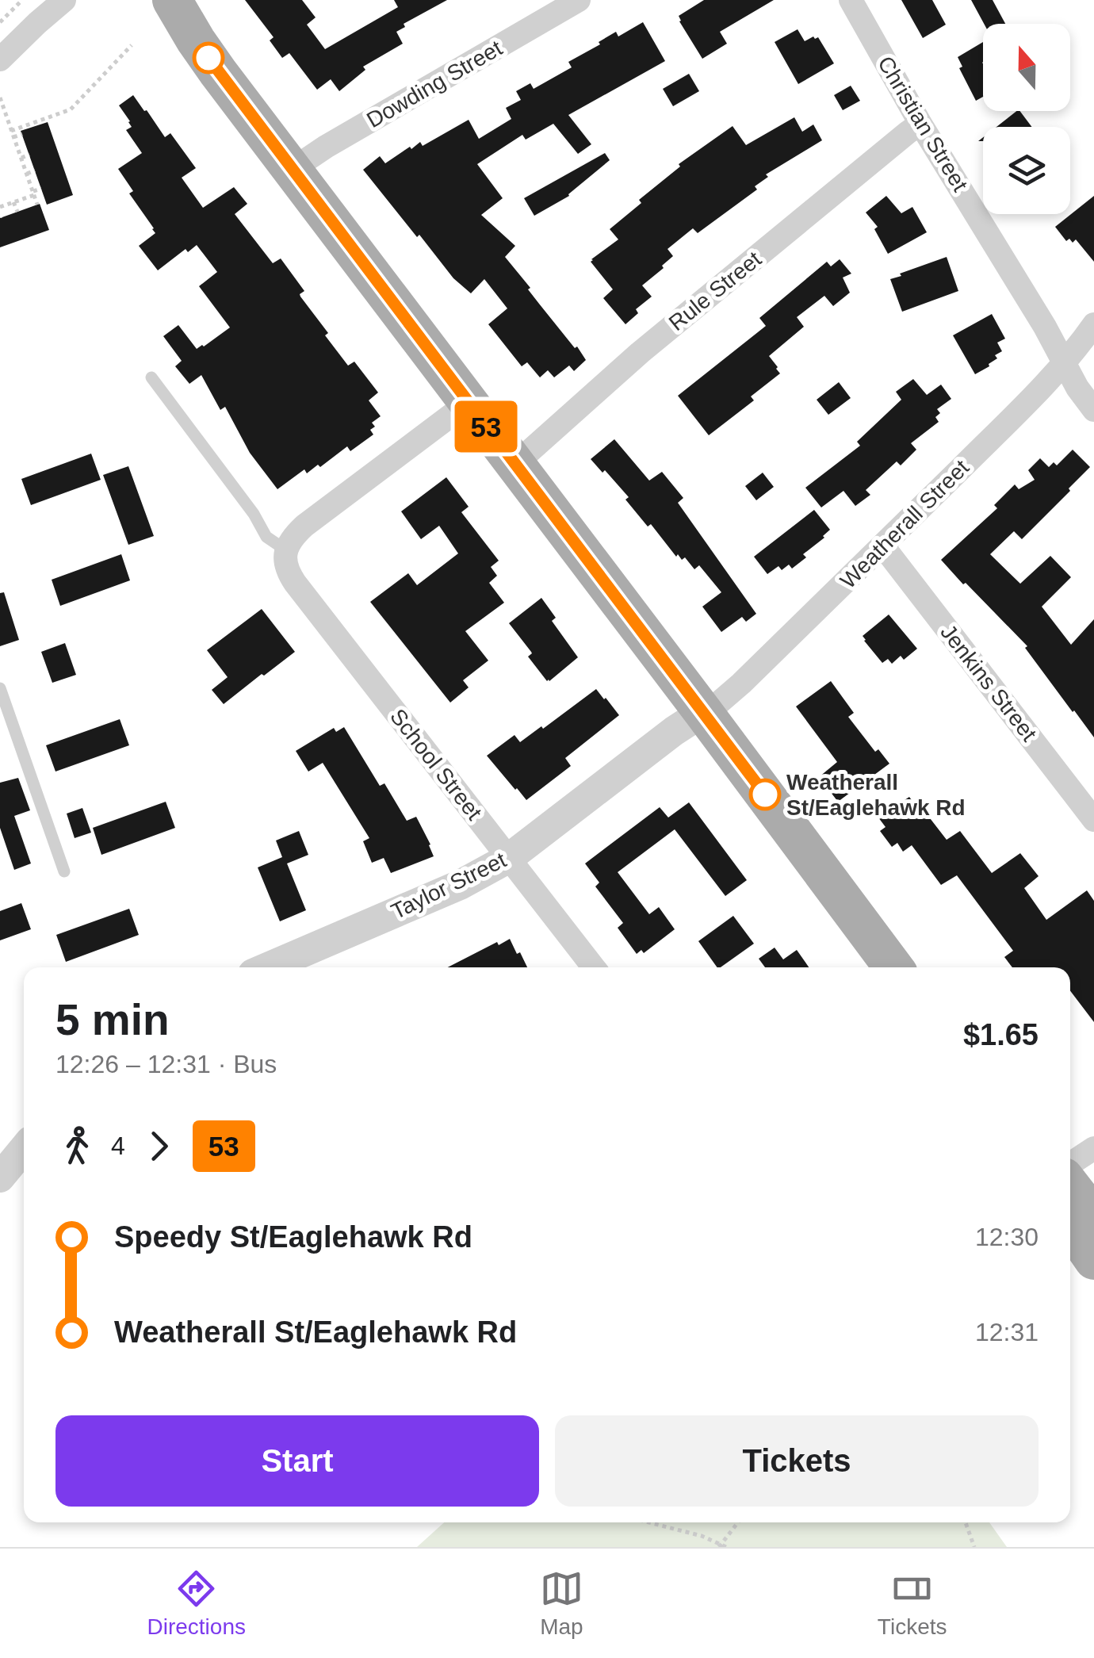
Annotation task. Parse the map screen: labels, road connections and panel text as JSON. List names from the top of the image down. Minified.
{"streets":{"street":["Dowding Street","Christian Street","Rule Street","Weatherall Street","Jenkins Street","School Street","Taylor Street"]},"crossings":[["Christian Street","Rule Street"],["Christian Street","Weatherall Street"],["Weatherall Street","Jenkins Street"],["Weatherall Street","Taylor Street"],["School Street","Taylor Street"]],"places":["Weatherall St/Eaglehawk Rd"],"lines":["bus line 53"],"north":"top","page":{"on_map":"53","heading":["5 min","12:26 – 12:31 · Bus","$1.65"],"legs":["4","53"],"list":[{"name":"Speedy St/Eaglehawk Rd","value":"12:30"},{"name":"Weatherall St/Eaglehawk Rd","value":"12:31"}],"buttons":["Start","Tickets"],"tabs":["Directions","Map","Tickets"]}}
